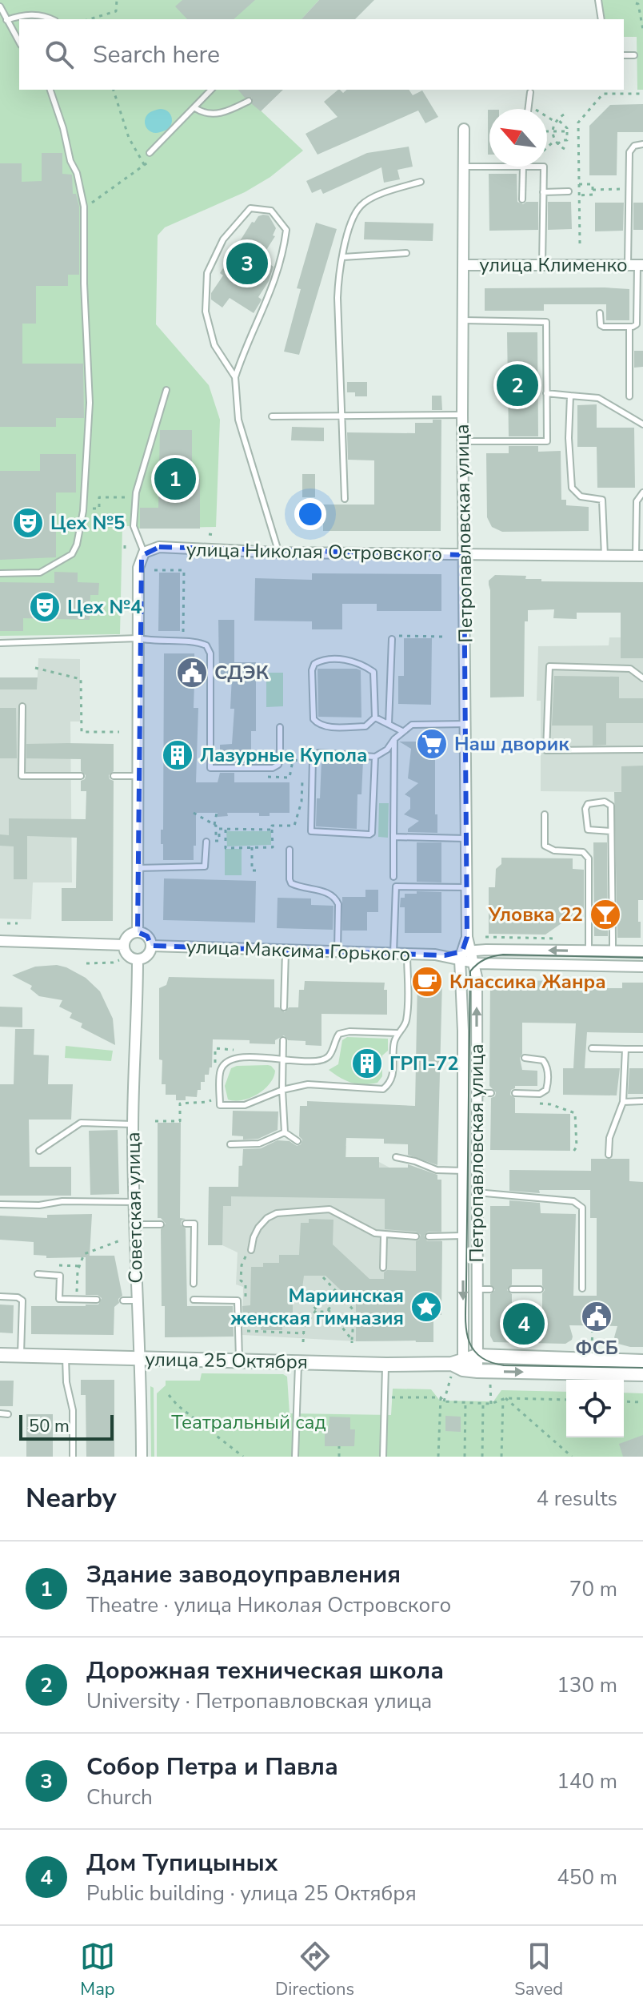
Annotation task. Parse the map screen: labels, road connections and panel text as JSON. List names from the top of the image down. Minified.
{"streets":{"street":["улица Клименко","Петропавловская улица","улица Николая Островского","улица Максима Горького","Советская улица","улица 25 Октября"]},"crossings":[["улица Клименко","Петропавловская улица"],["Петропавловская улица","улица Николая Островского"],["Петропавловская улица","улица Максима Горького"],["Петропавловская улица","улица 25 Октября"],["улица Максима Горького","Советская улица"],["Советская улица","улица 25 Октября"]],"parks":["Театральный сад"],"places":{"theatre":["Цех №5","Цех №4"],"public building":["СДЭК","ФСБ"],"supermarket":["Наш дворик"],"building":["Лазурные Купола","ГРП-72"],"bar":["Уловка 22"],"cafe":["Классика Жанра"],"place":["Мариинская женская гимназия"]},"scale_bar":"50 m","north":"top left","page":{"search":"Search here","pins":["3","2","1","4"],"scale":"50 m","heading":["Nearby","4 results"],"list":[{"mark":"1","name":"Здание заводоуправления","note":"Theatre · улица Николая Островского","value":"70 m"},{"mark":"2","name":"Дорожная техническая школа","note":"University · Петропавловская улица","value":"130 m"},{"mark":"3","name":"Собор Петра и Павла","note":"Church","value":"140 m"},{"mark":"4","name":"Дом Тупицыных","note":"Public building · улица 25 Октября","value":"450 m"}],"nav":["Map","Directions","Saved"]}}
